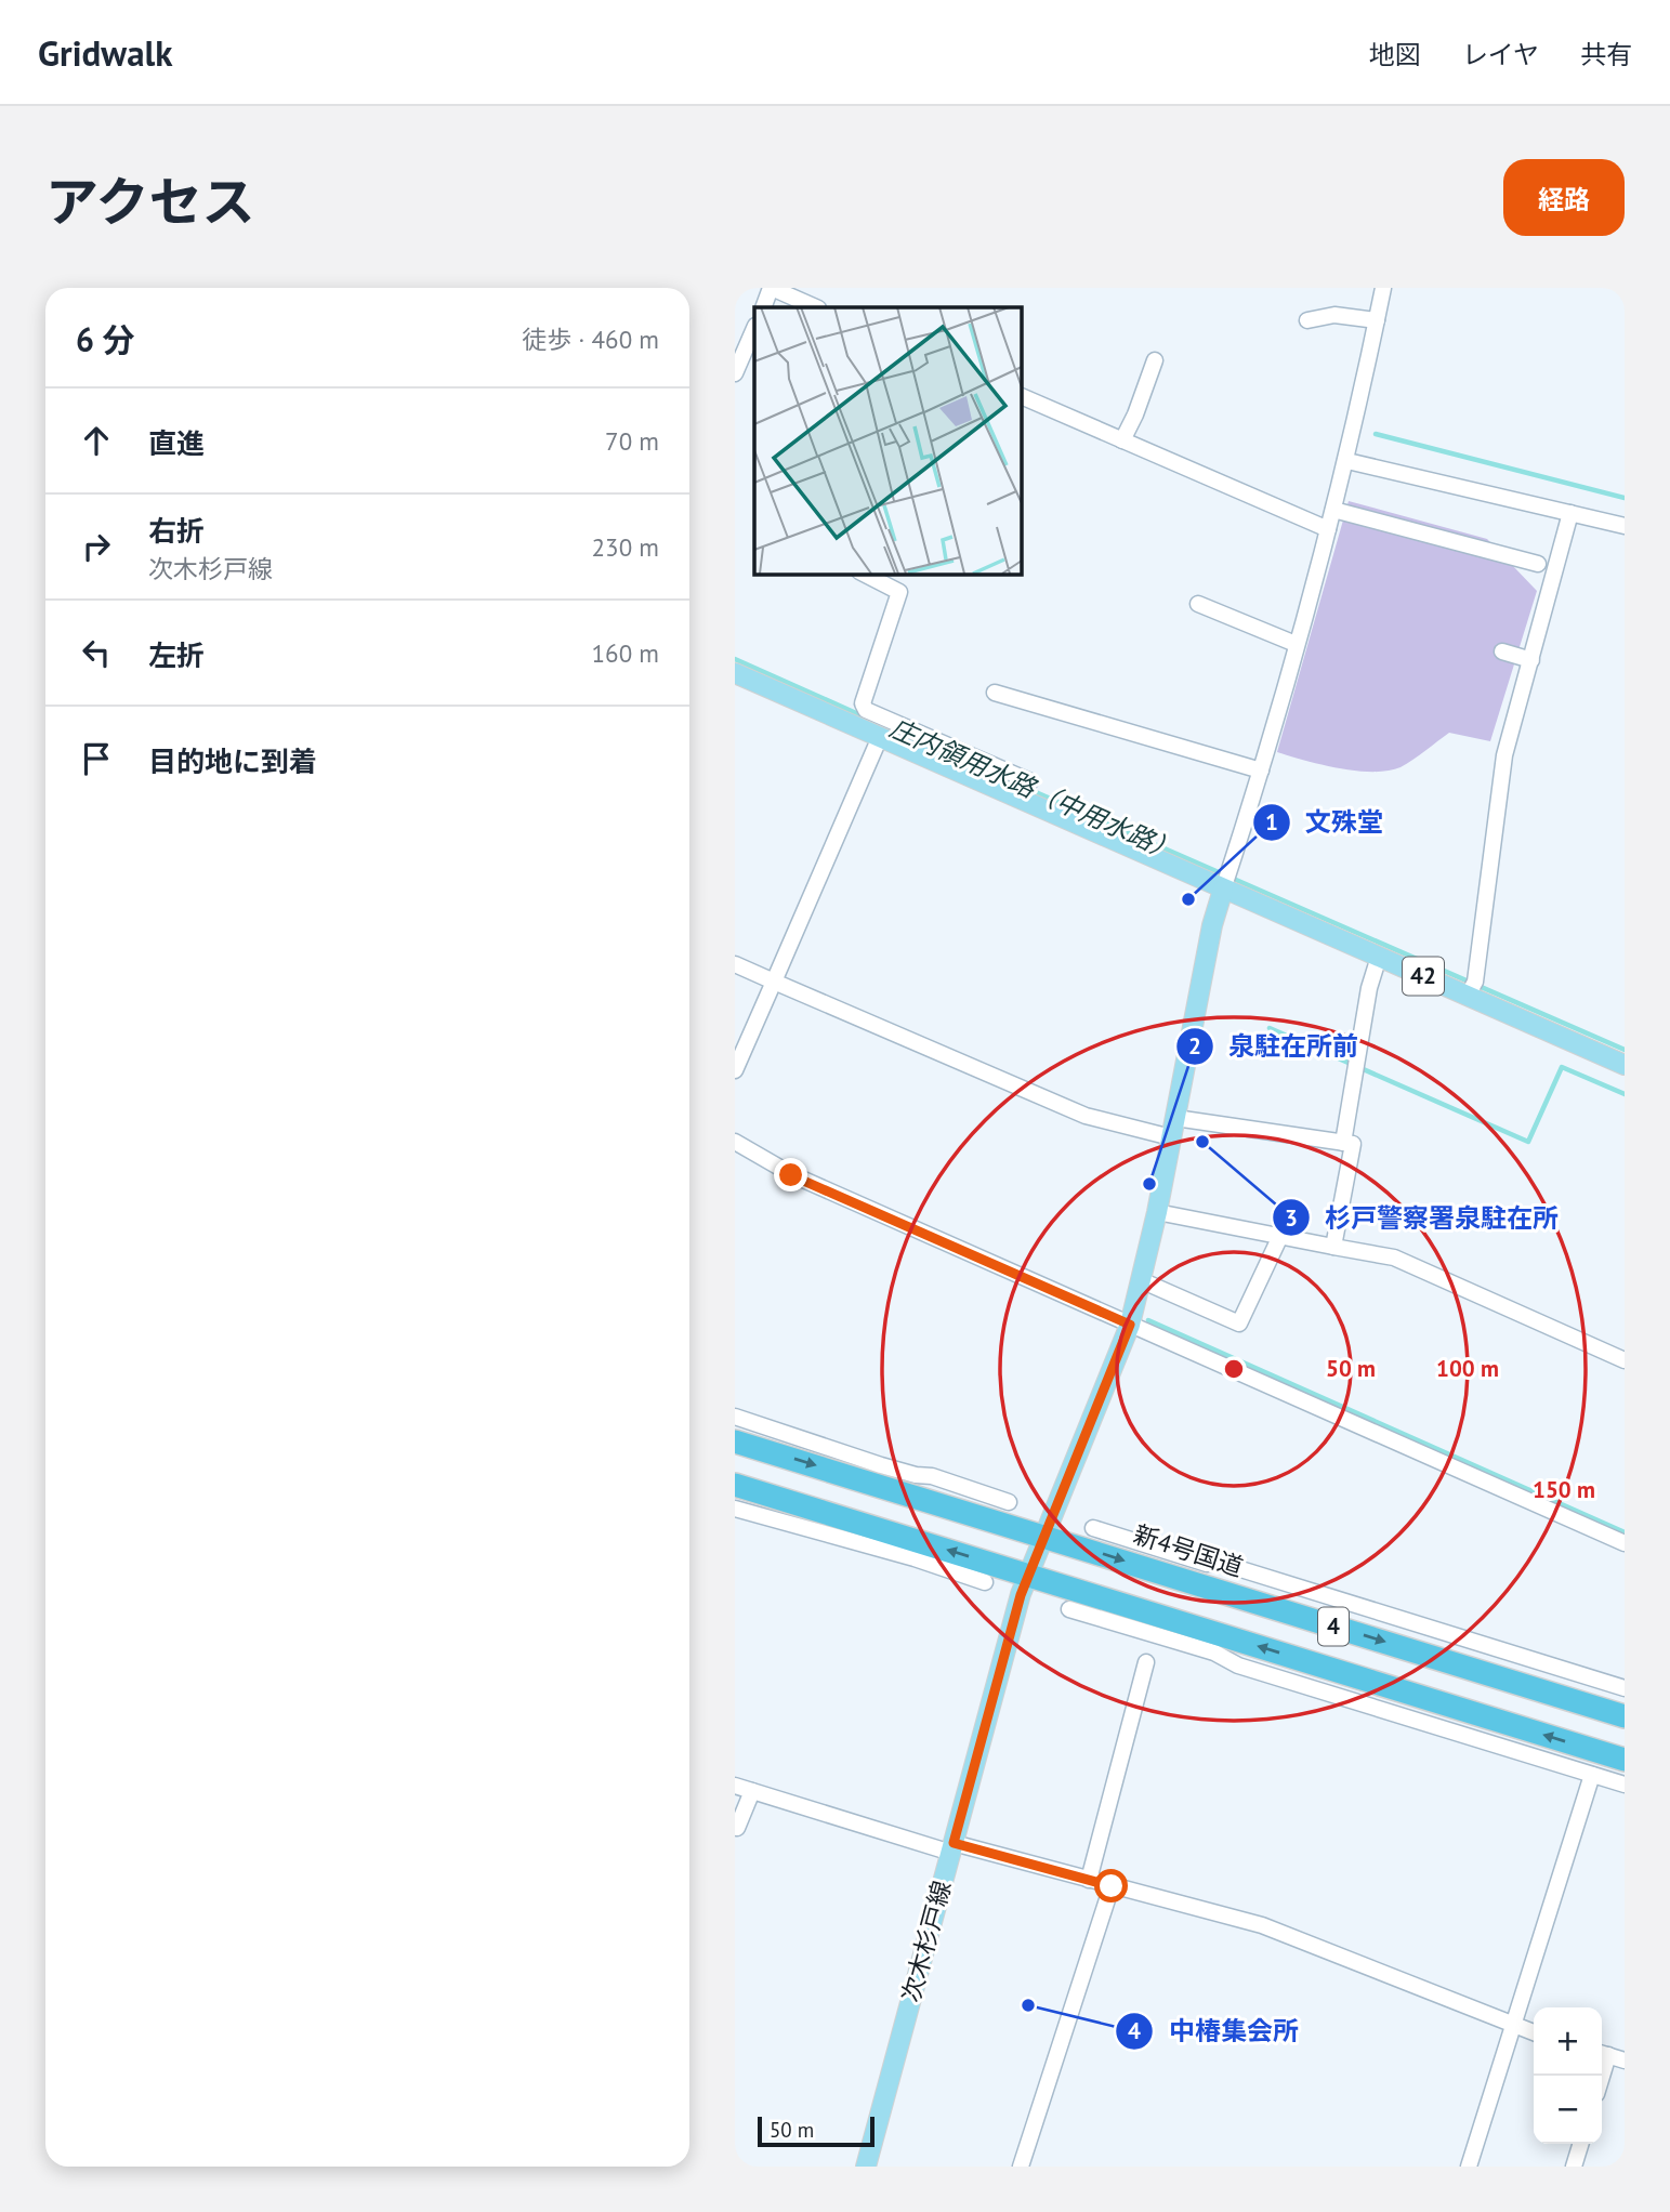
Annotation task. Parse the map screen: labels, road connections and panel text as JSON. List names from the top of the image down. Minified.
{"streets":{"highway":["新4号国道","4"],"main road":["42","次木杉戸線"]},"crossings":[["42","次木杉戸線"],["新4号国道","次木杉戸線"],["4","次木杉戸線"]],"water":["庄内領用水路（中用水路）"],"places":["文殊堂","杉戸警察署泉駐在所","泉駐在所前","中椿集会所"],"scale_bar":"50 m","page":{"header":"Gridwalk","nav":["地図","レイヤ","共有"],"title":"アクセス","buttons":"経路","heading":["6 分","徒歩 · 460 m"],"list":[["直進","70 m"],["右折","次木杉戸線","230 m"],["左折","160 m"],"目的地に到着"],"map_buttons":["+","−"],"scale":"50 m"},"rings":["50 m","100 m","150 m"]}
